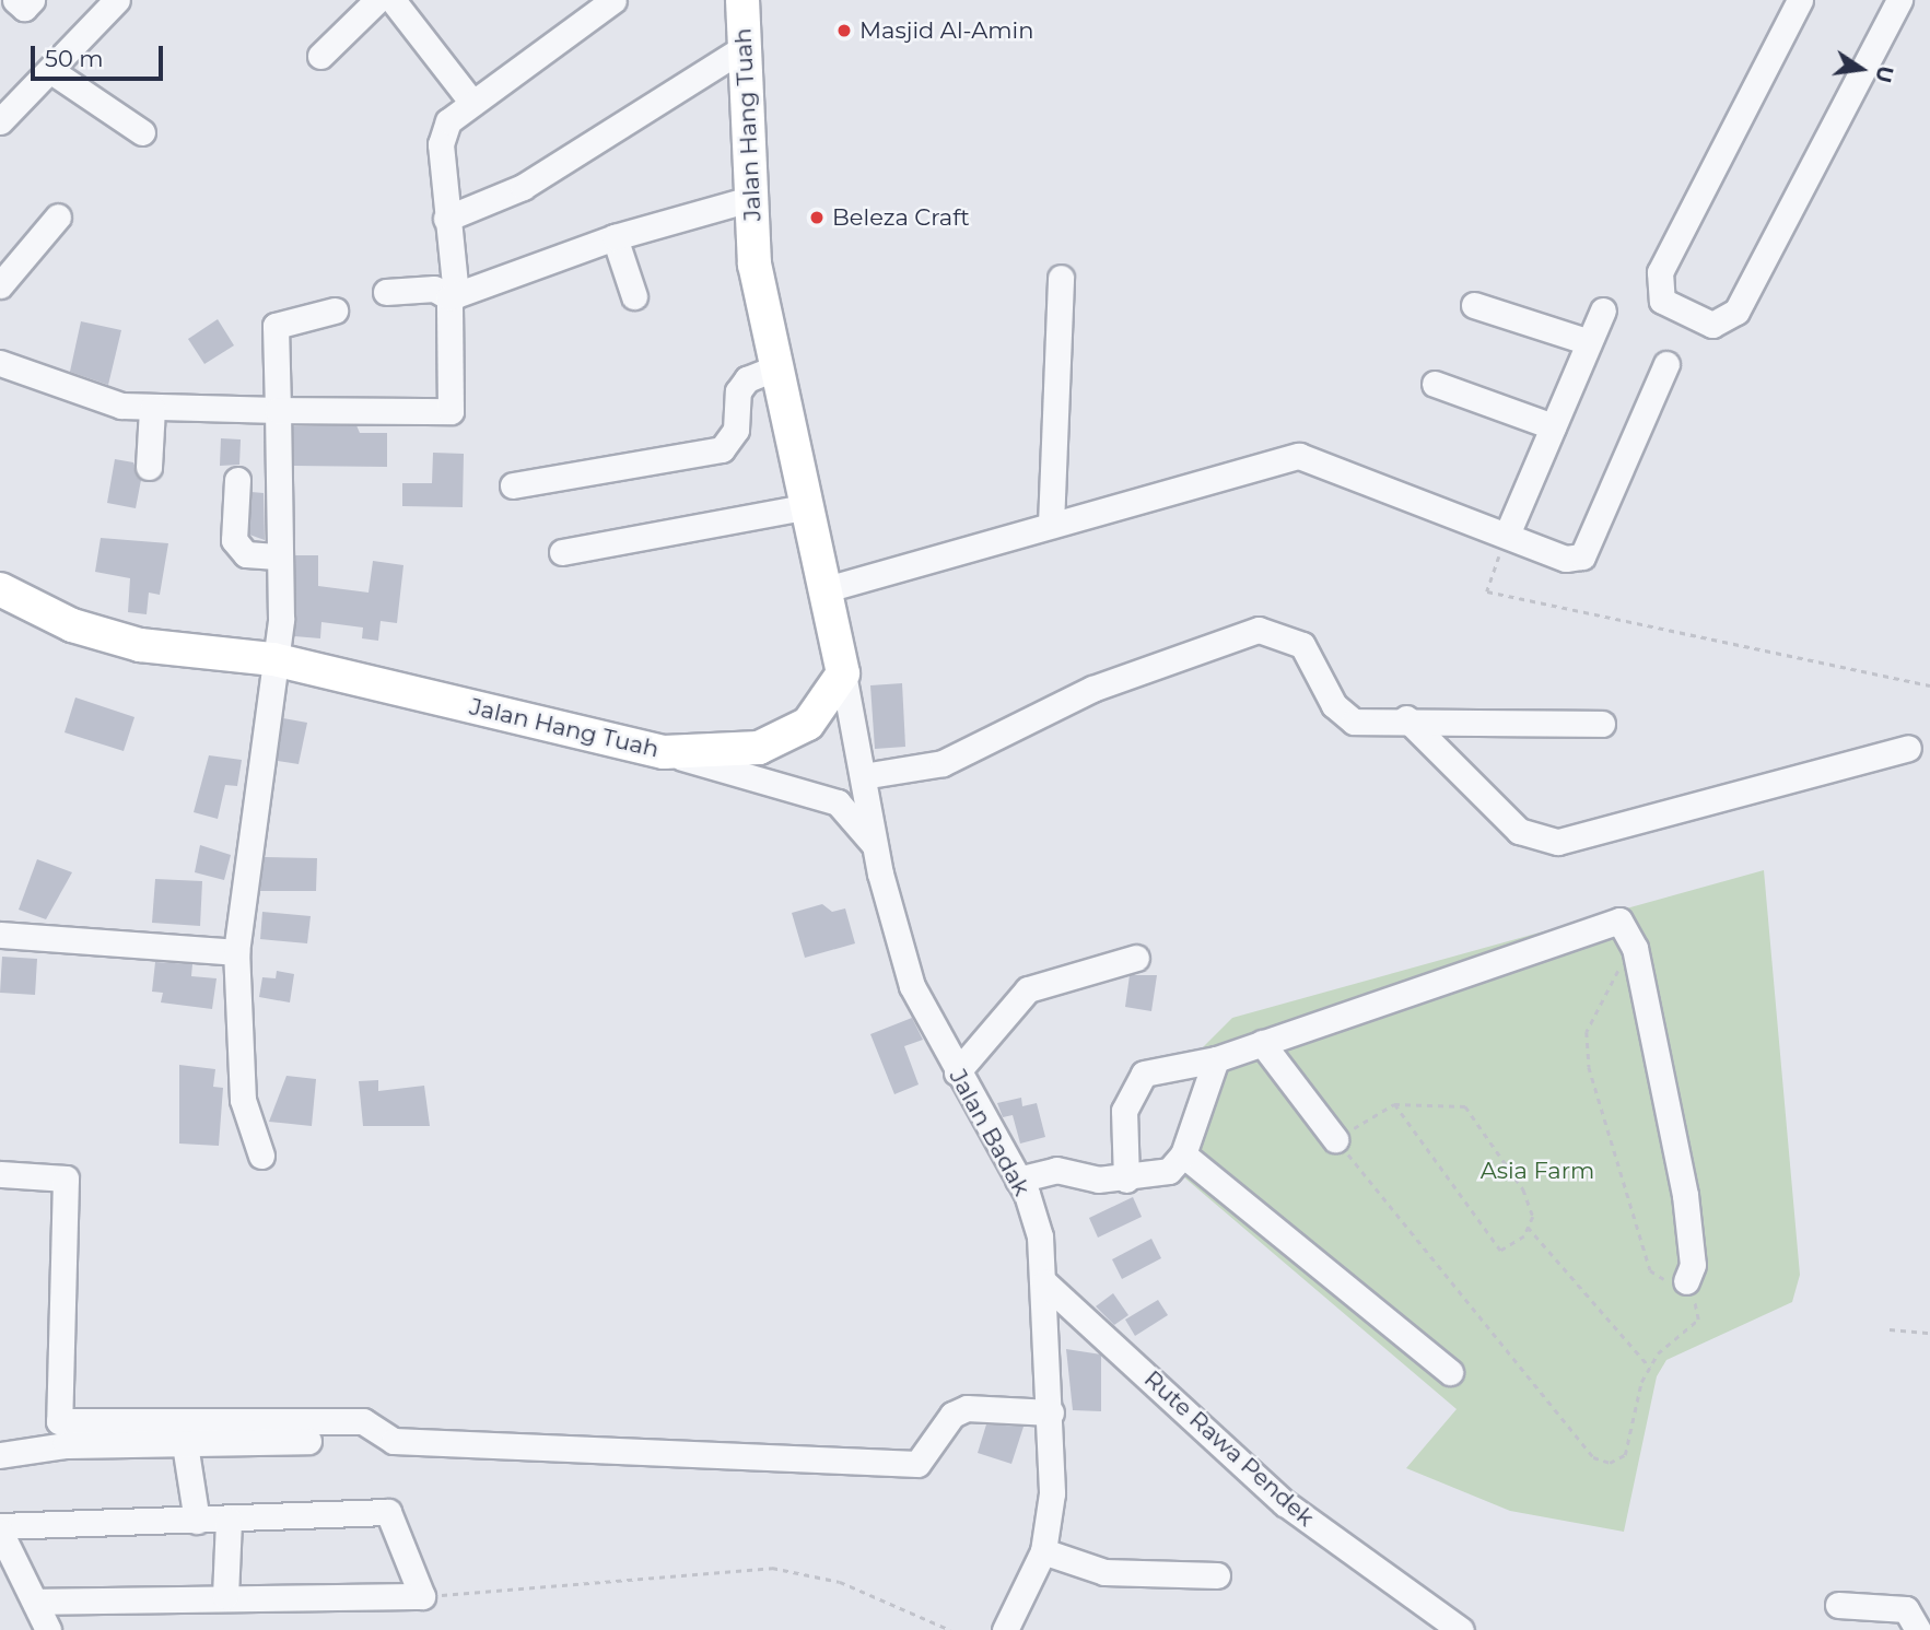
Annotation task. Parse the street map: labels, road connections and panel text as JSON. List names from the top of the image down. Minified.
{"streets":{"main road":["Jalan Hang Tuah"],"street":["Jalan Badak","Rute Rawa Pendek"]},"crossings":[["Jalan Hang Tuah","Jalan Badak"],["Jalan Badak","Rute Rawa Pendek"]],"parks":["Asia Farm"],"places":["Masjid Al-Amin","Beleza Craft"],"scale_bar":"50 m","north":"right"}
